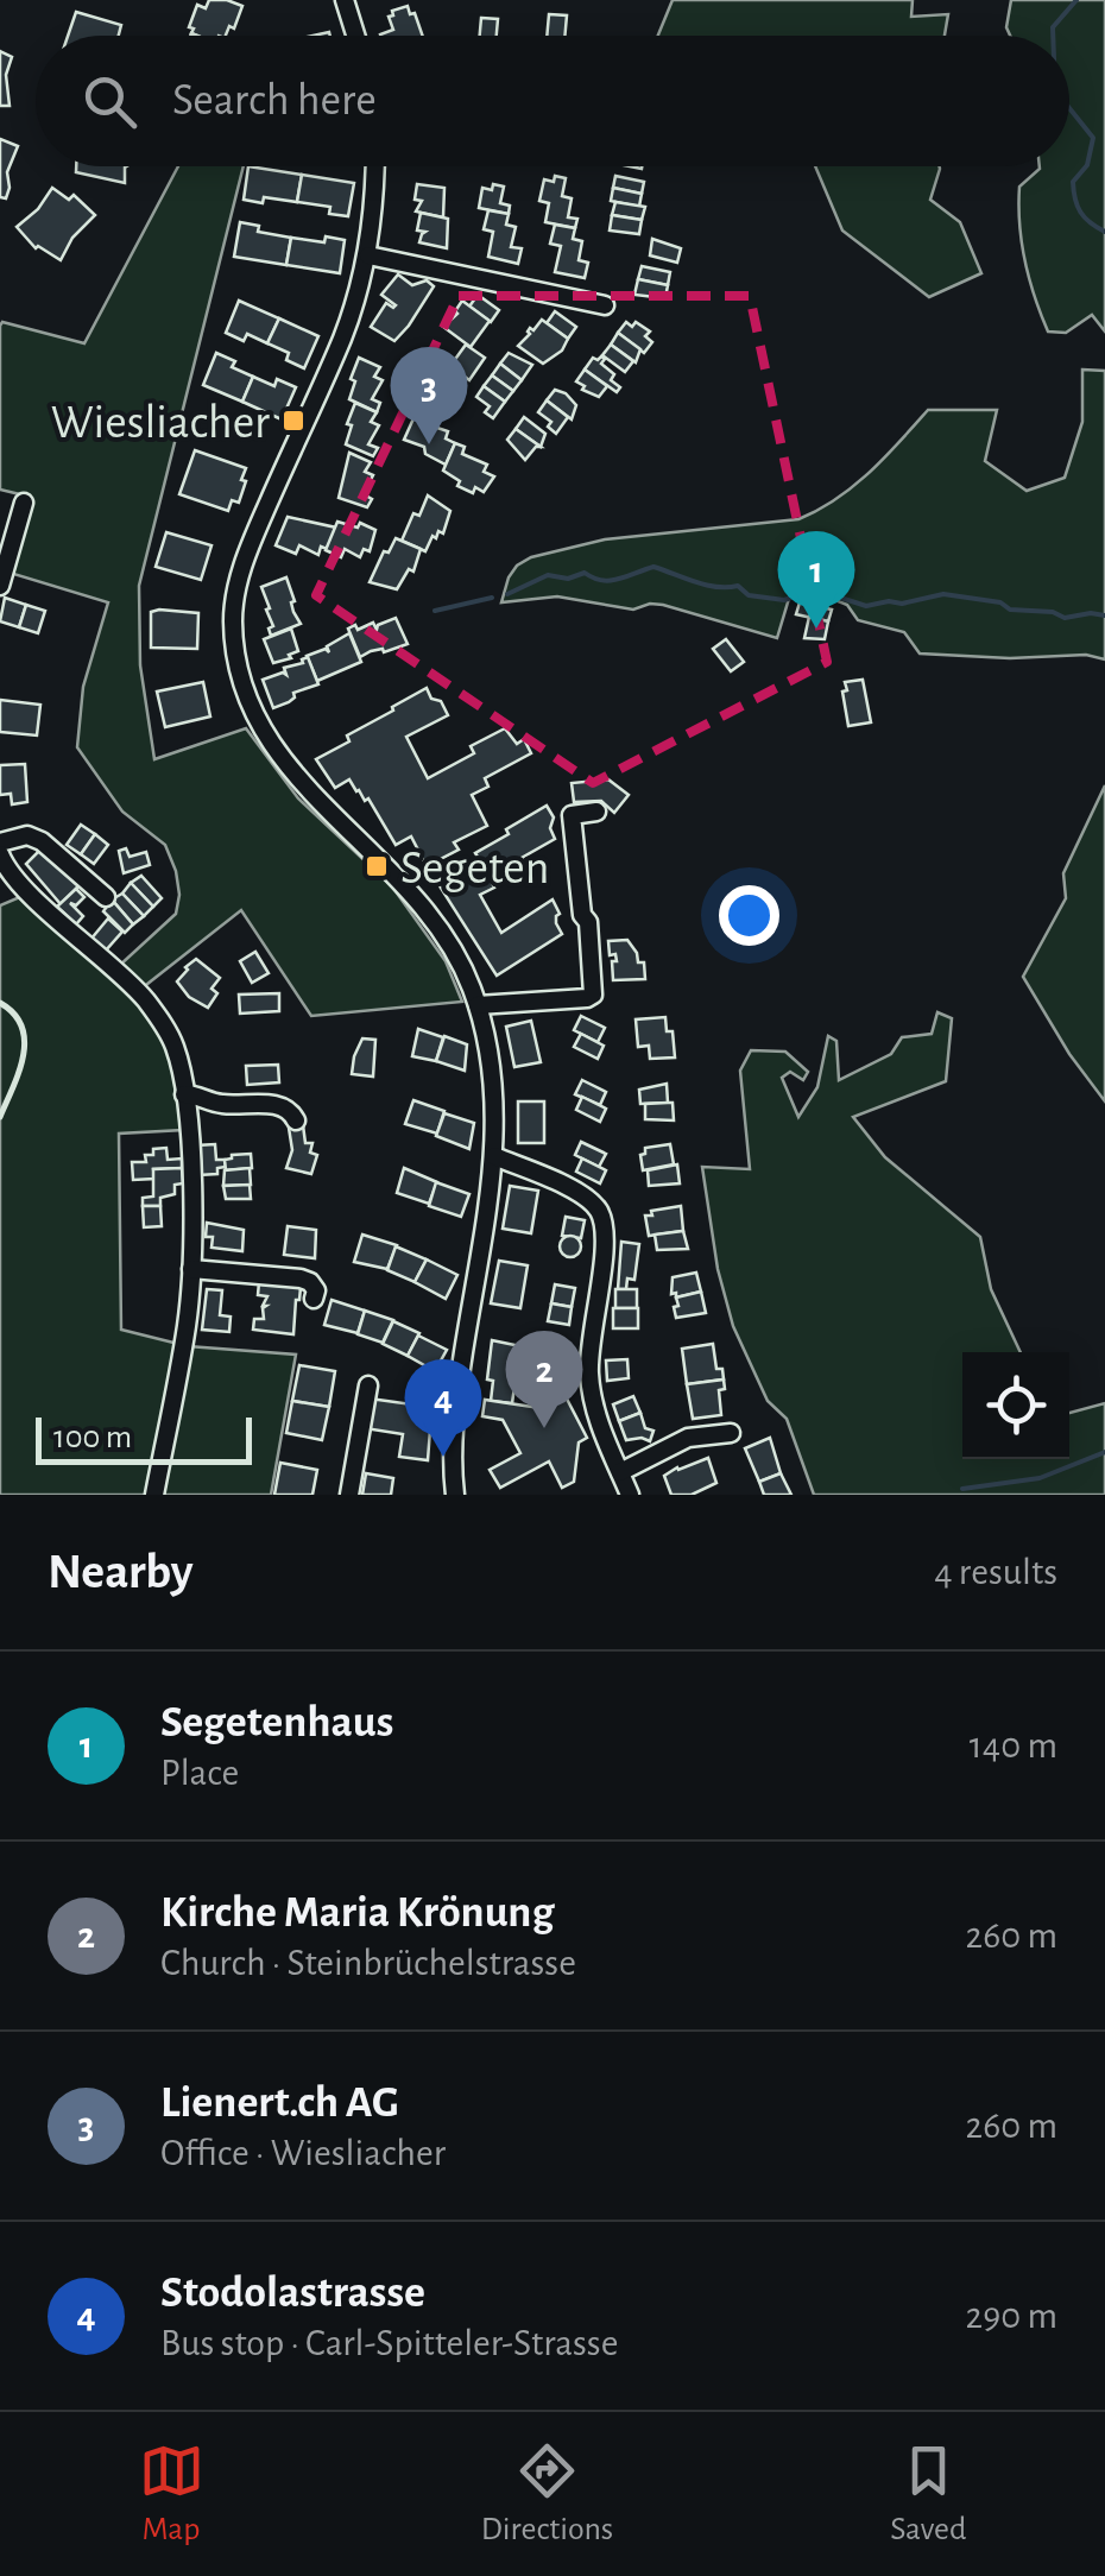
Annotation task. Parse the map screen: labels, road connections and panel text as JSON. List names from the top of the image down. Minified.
{"places":{"transit":["Wiesliacher","Segeten"]},"scale_bar":"100 m","page":{"search":"Search here","pins":["3","1","2","4"],"scale":"100 m","heading":["Nearby","4 results"],"list":[{"mark":"1","name":"Segetenhaus","note":"Place","value":"140 m"},{"mark":"2","name":"Kirche Maria Krönung","note":"Church · Steinbrüchelstrasse","value":"260 m"},{"mark":"3","name":"Lienert.ch AG","note":"Office · Wiesliacher","value":"260 m"},{"mark":"4","name":"Stodolastrasse","note":"Bus stop · Carl-Spitteler-Strasse","value":"290 m"}],"nav":["Map","Directions","Saved"]}}
